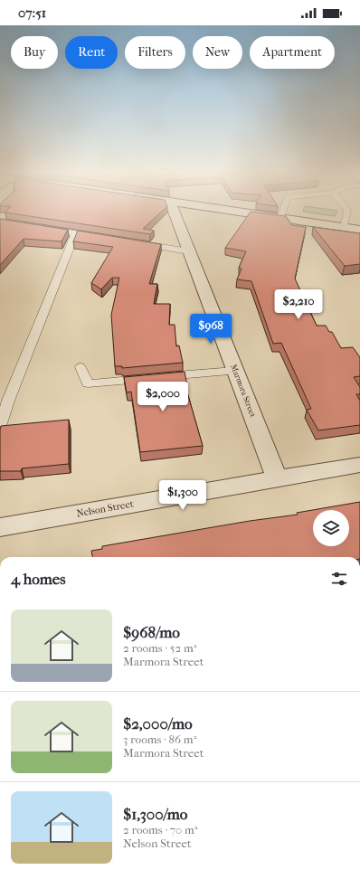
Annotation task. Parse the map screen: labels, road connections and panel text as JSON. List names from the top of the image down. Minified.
{"streets":{"street":["Marmora Street","Nelson Street"]},"crossings":[["Marmora Street","Nelson Street"]],"page":{"status":"07:51","chip":["Buy","Rent","Filters","New","Apartment"],"price":["$2,210","$968","$2,000","$1,300"],"heading":"4 homes","list":[{"name":"$968/mo","note":"2 rooms · 52 m² · Marmora Street"},{"name":"$2,000/mo","note":"3 rooms · 86 m² · Marmora Street"},{"name":"$1,300/mo","note":"2 rooms · 70 m² · Nelson Street"}]}}
